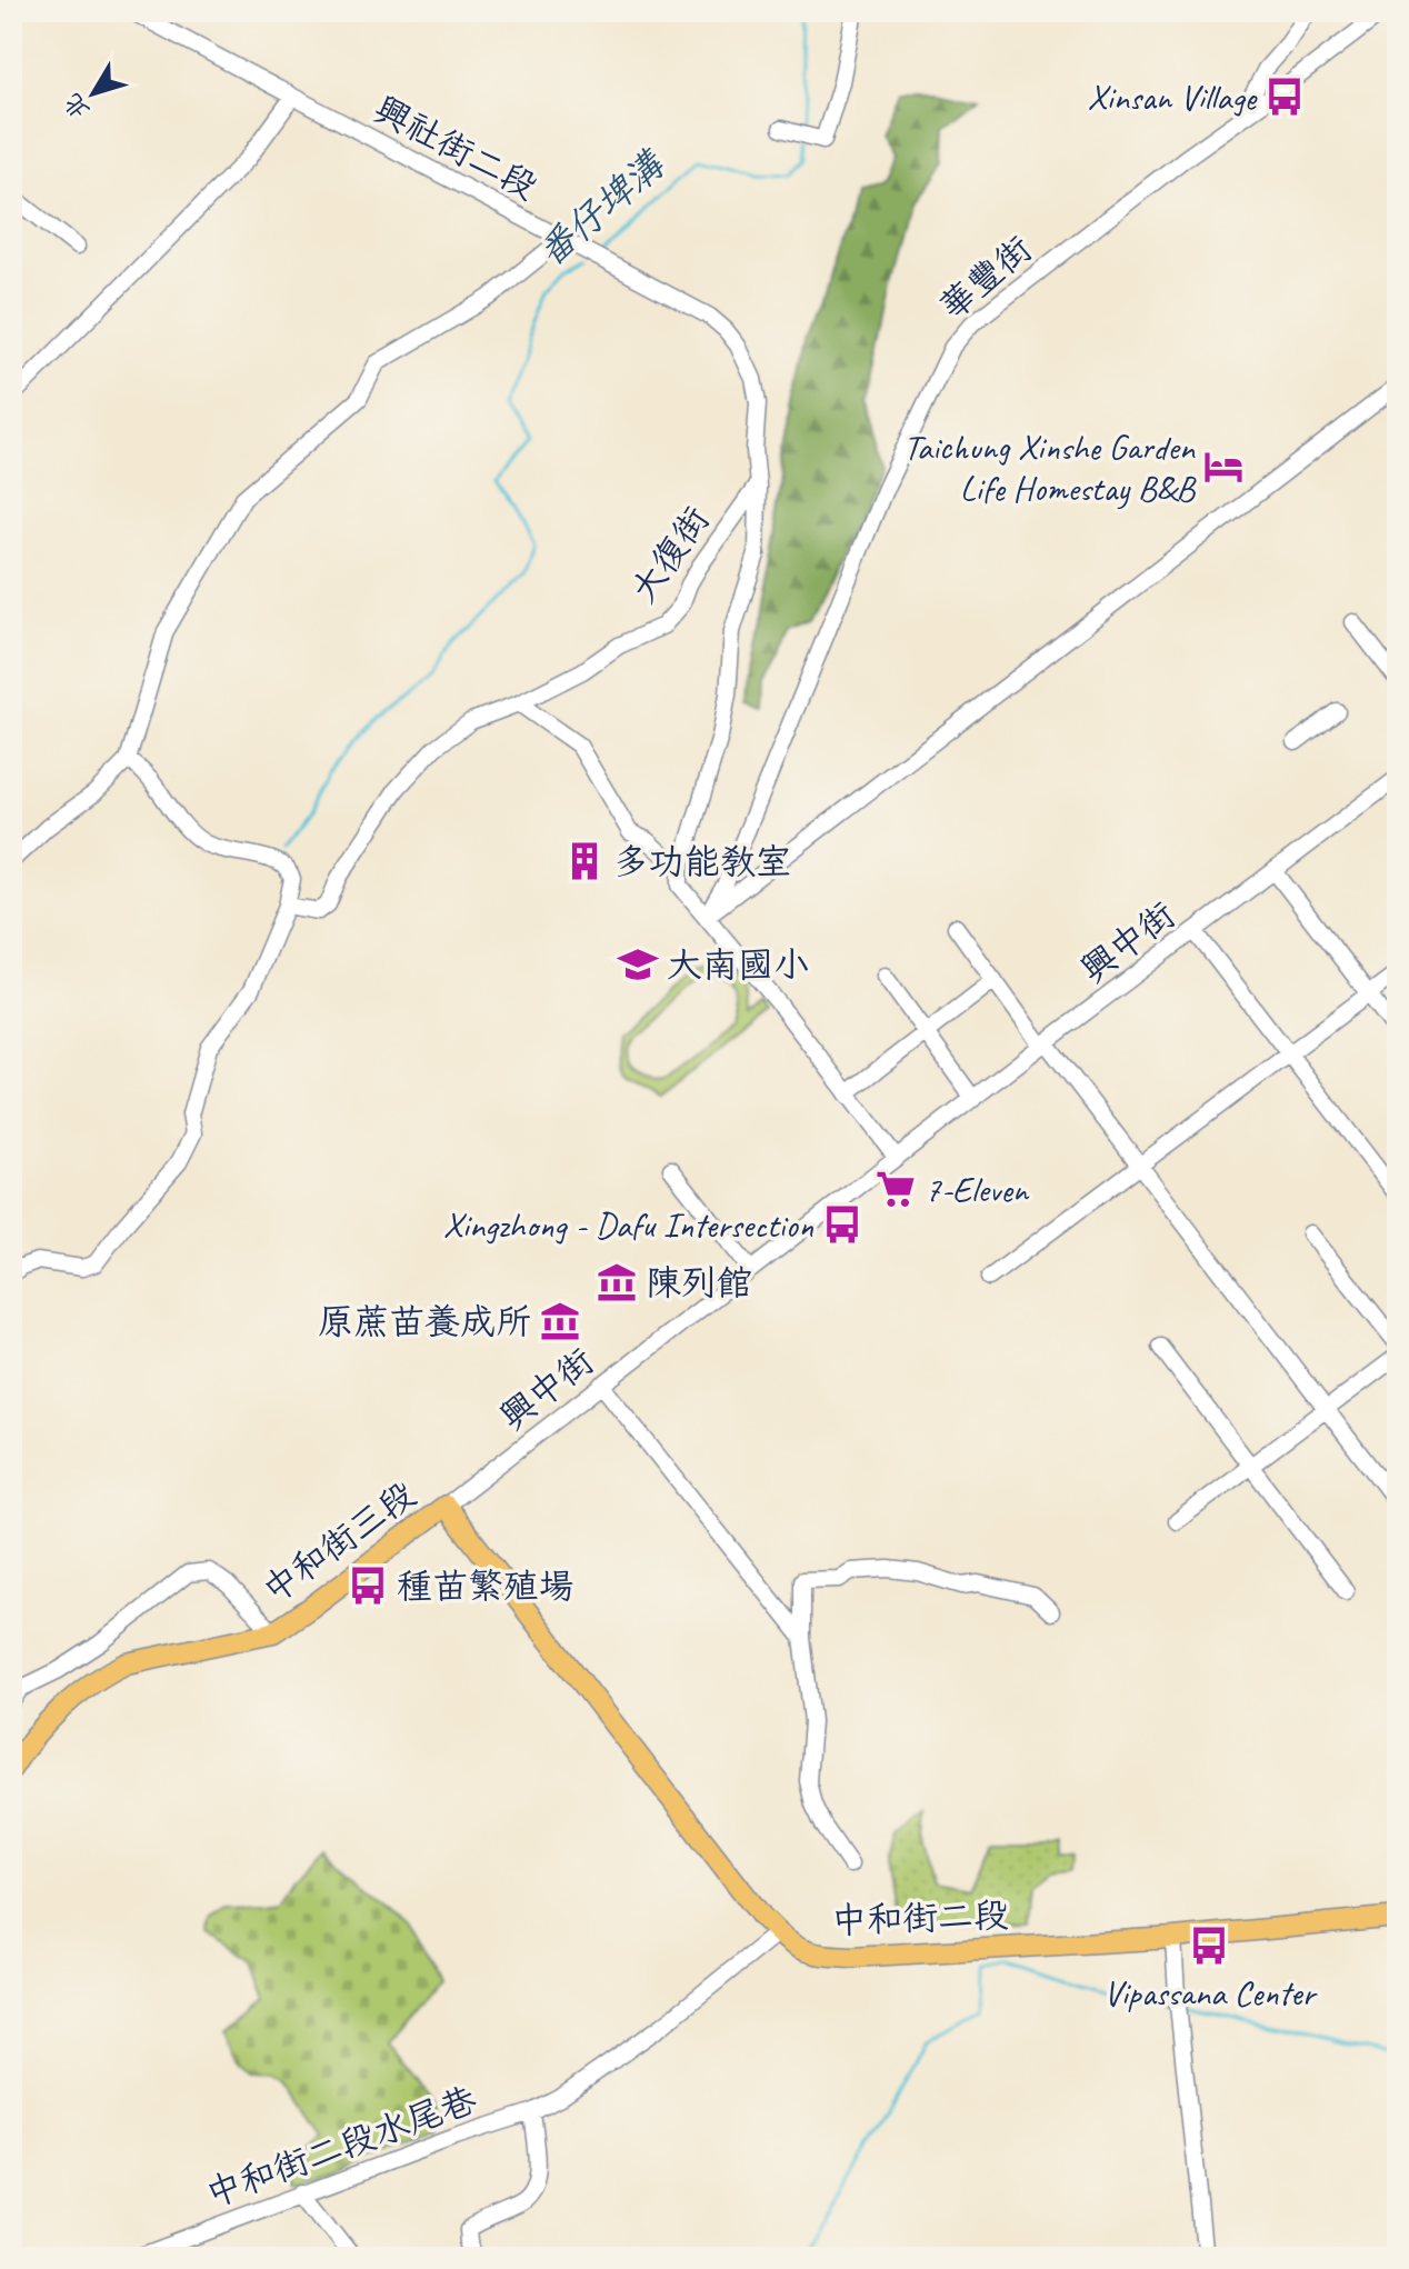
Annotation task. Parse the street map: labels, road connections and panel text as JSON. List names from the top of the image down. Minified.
{"streets":{"main road":["中和街三段","中和街二段"],"street":["興社街二段","華豐街","大復街","興中街","中和街二段水尾巷"]},"crossings":[["興社街二段","大復街"],["興中街","中和街三段"],["興中街","中和街二段"],["中和街三段","中和街二段"],["中和街二段","中和街二段水尾巷"]],"water":["番仔埤溝"],"places":{"bus stop":["Xinsan Village","Xingzhong - Dafu Intersection","種苗繁殖場","Vipassana Center"],"hotel":["Taichung Xinshe Garden Life Homestay B&B"],"building":["多功能教室"],"school or university":["大南國小"],"supermarket":["7-Eleven"],"museum":["陳列館","原蔗苗養成所"]},"north":"bottom left"}
